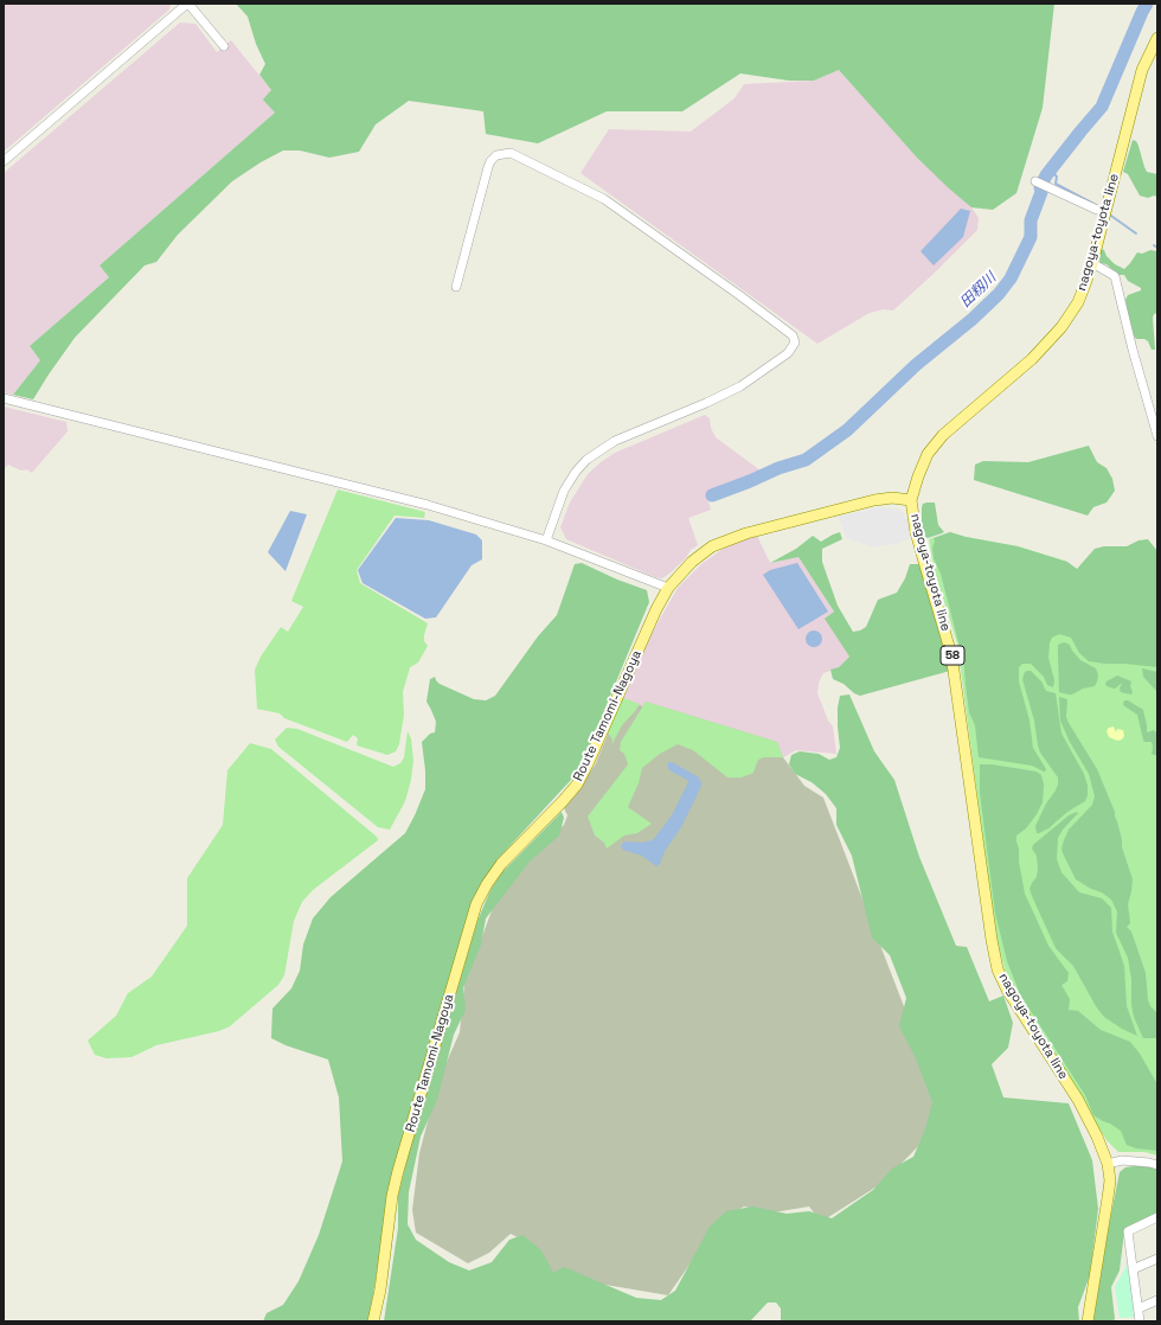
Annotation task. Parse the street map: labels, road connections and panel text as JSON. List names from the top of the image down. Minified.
{"streets":{"main road":["nagoya-toyota line","58","Route Tamomi-Nagoya"]},"crossings":[["nagoya-toyota line","Route Tamomi-Nagoya"]],"water":["田籾川"]}
